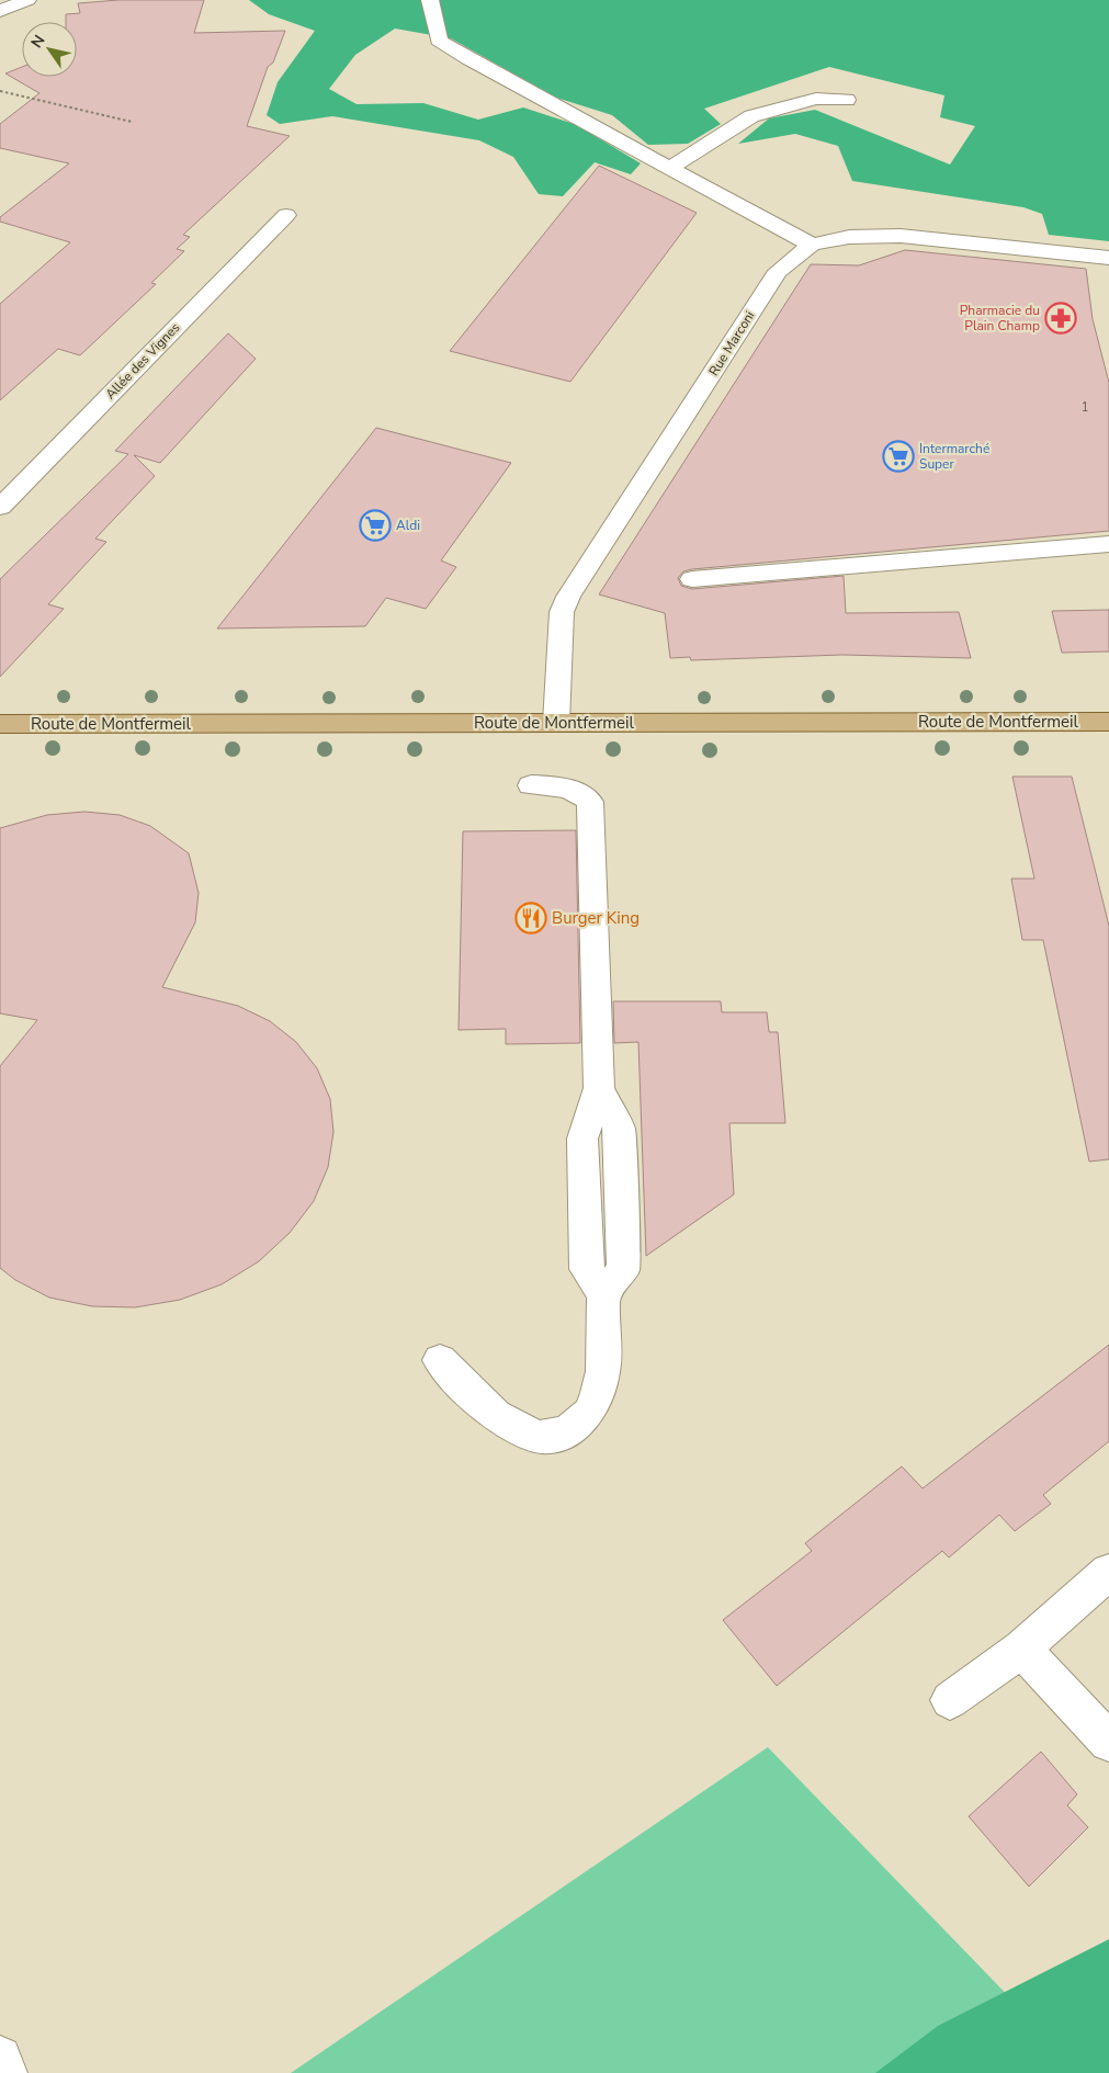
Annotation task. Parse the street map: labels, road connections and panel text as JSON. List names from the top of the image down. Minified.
{"streets":{"main road":["Route de Montfermeil"],"street":["Rue Marconi","Allée des Vignes"]},"crossings":[["Rue Marconi","Route de Montfermeil"]],"places":{"pharmacy":["Pharmacie du Plain Champ"],"supermarket":["Intermarché Super","Aldi"],"restaurant":["Burger King"]},"house_numbers":["1"],"north":"top left"}
